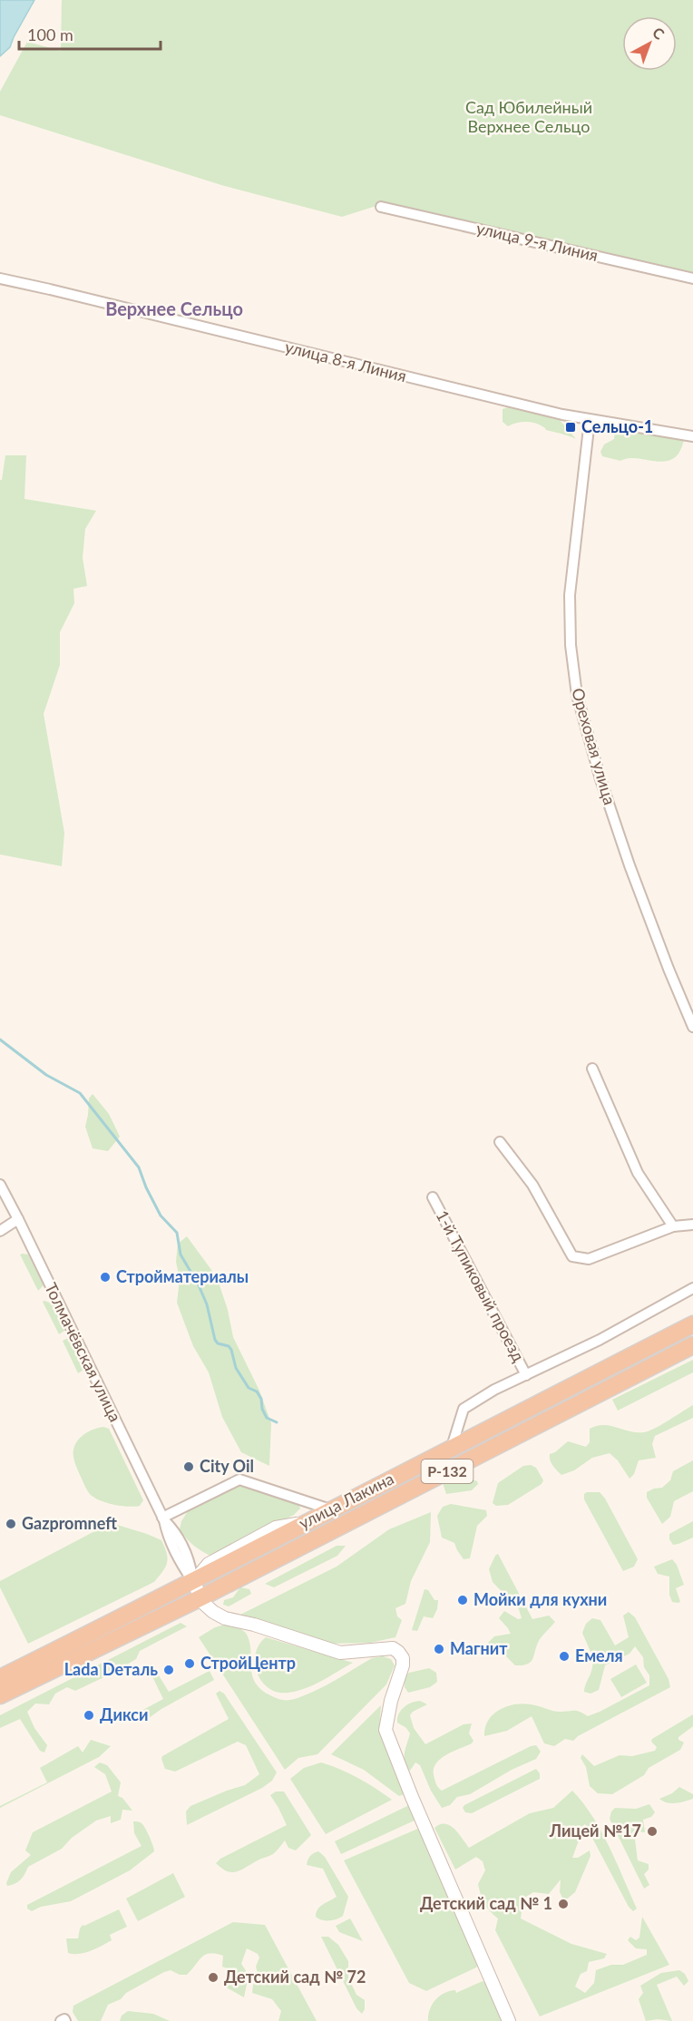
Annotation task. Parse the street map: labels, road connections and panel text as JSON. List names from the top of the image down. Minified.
{"streets":{"highway":["Р-132","улица Лакина"],"street":["улица 9-я Линия","улица 8-я Линия","Ореховая улица","1-й Тупиковый проезд","Толмачёвская улица"]},"crossings":[["улица 8-я Линия","Ореховая улица"],["Толмачёвская улица","улица Лакина"]],"districts":["Верхнее Сельцо"],"parks":["Сад Юбилейный Верхнее Сельцо"],"places":{"transit":["Сельцо-1"],"other":["Стройматериалы","City Oil","Gazpromneft","Мойки для кухни","Магнит","Емеля","СтройЦентр","Lada Dеталь","Дикси","Лицей №17","Детский сад № 1","Детский сад № 72"]},"scale_bar":"100 m","north":"top right"}
